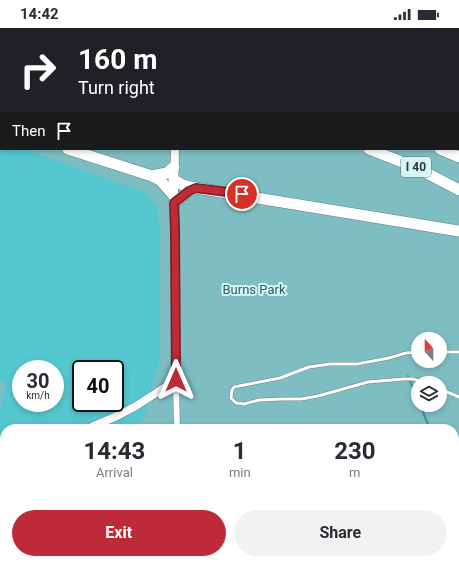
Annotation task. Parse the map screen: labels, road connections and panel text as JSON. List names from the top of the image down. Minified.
{"streets":{"highway":["I 40"]},"parks":["Burns Park"],"north":"top","page":{"status":"14:42","turn":["160 m","Turn right"],"then":"Then","speed":"30 km/h","limit":"40","eta":["14:43","Arrival","1","min","230","m"],"buttons":["Exit","Share"]}}
